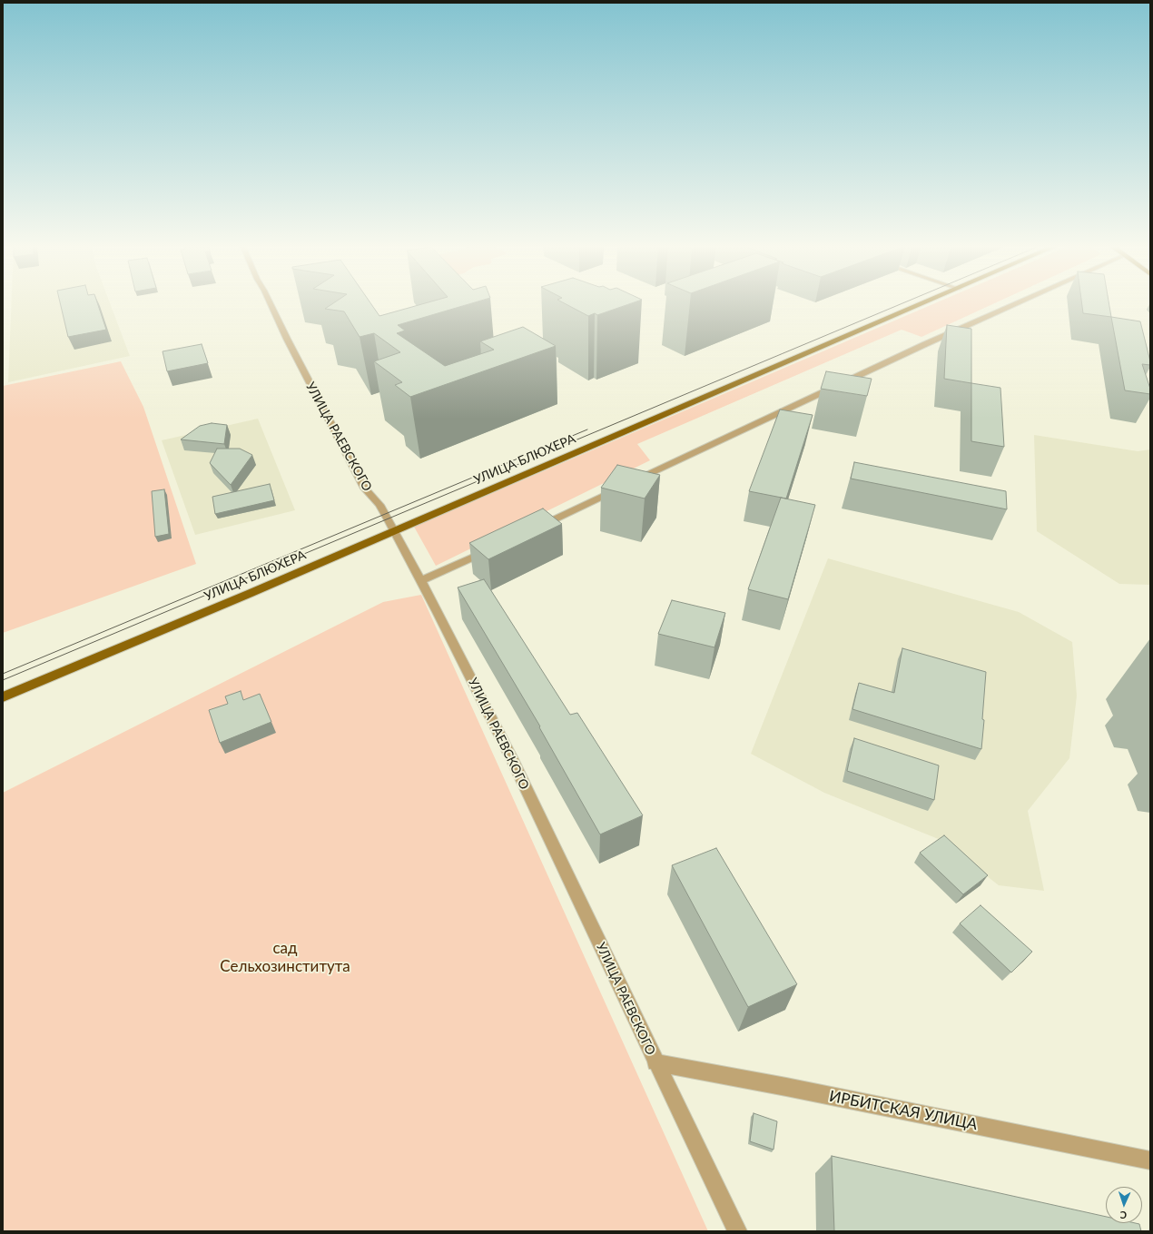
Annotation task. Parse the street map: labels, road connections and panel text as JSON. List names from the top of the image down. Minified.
{"streets":{"main road":["УЛИЦА БЛЮХЕРА"],"street":["УЛИЦА РАЕВСКОГО","ИРБИТСКАЯ УЛИЦА"]},"crossings":[["УЛИЦА РАЕВСКОГО","УЛИЦА БЛЮХЕРА"],["УЛИЦА РАЕВСКОГО","ИРБИТСКАЯ УЛИЦА"]],"parks":["сад Сельхозинститута"],"north":"bottom"}
